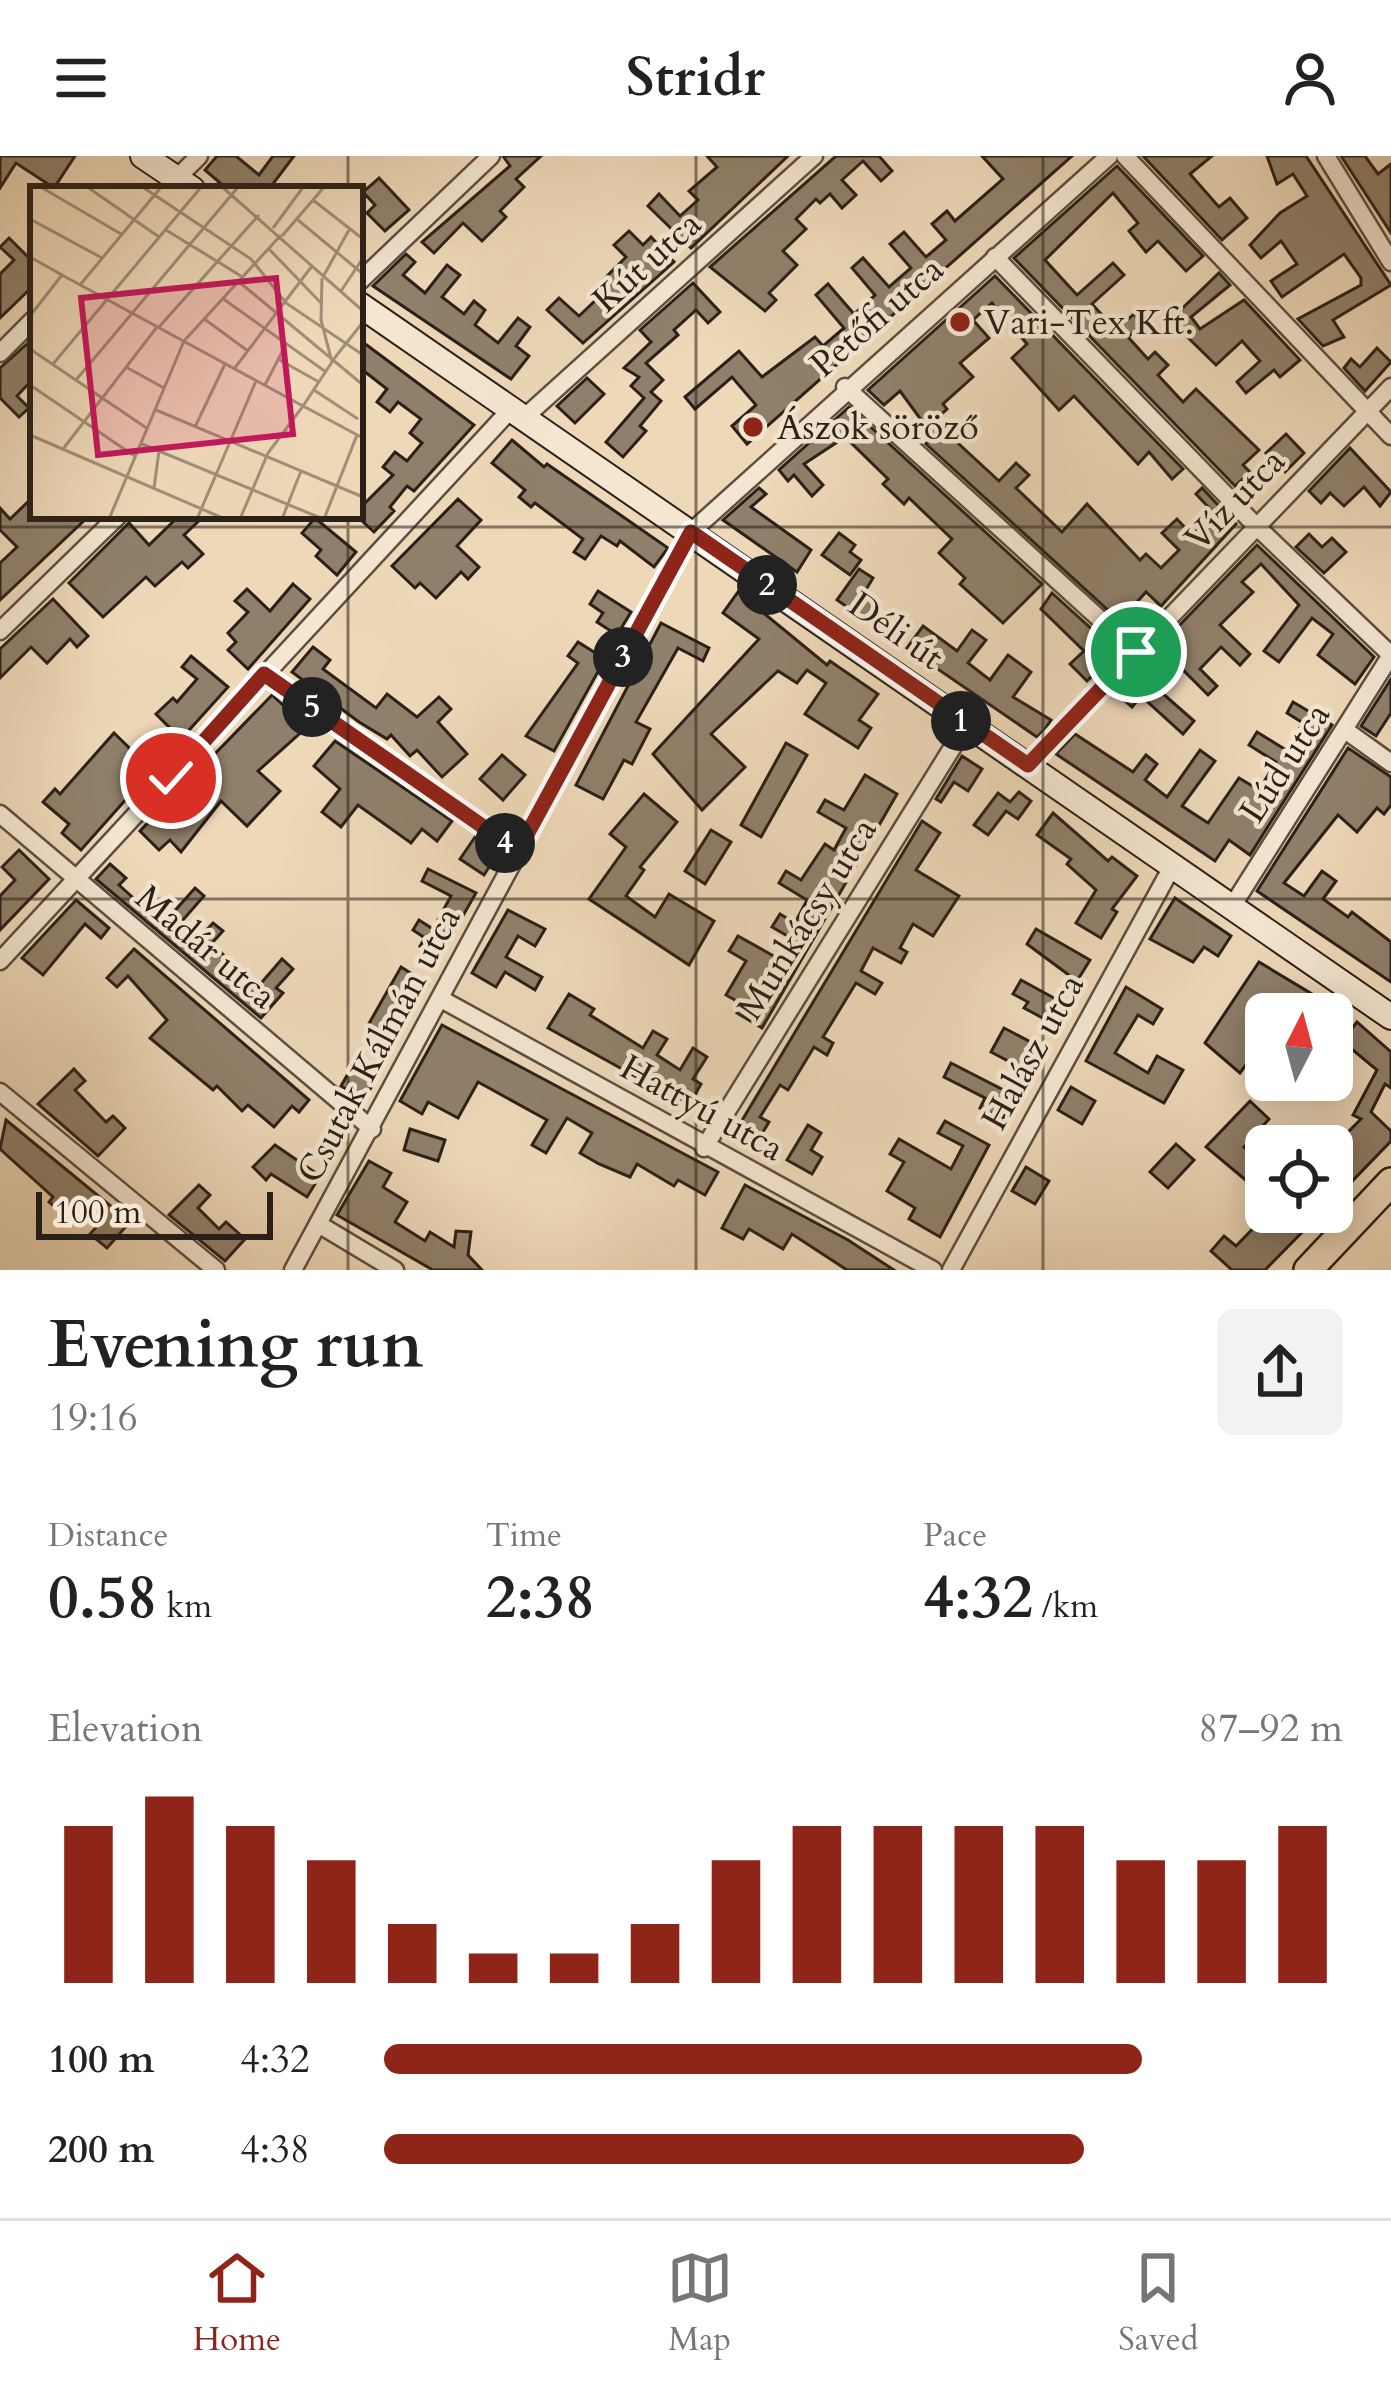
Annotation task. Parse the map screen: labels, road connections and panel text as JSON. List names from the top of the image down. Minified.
{"streets":{"street":["Kút utca","Petőfi utca","Víz utca","Déli út","Lúd utca","Munkácsy utca","Madár utca","Csutak Kálmán utca","Halász utca","Hattyú utca"]},"crossings":[["Kút utca","Déli út"],["Kút utca","Madár utca"],["Petőfi utca","Déli út"],["Petőfi utca","Csutak Kálmán utca"],["Víz utca","Déli út"],["Déli út","Lúd utca"],["Déli út","Munkácsy utca"],["Déli út","Csutak Kálmán utca"],["Déli út","Halász utca"],["Munkácsy utca","Hattyú utca"],["Madár utca","Csutak Kálmán utca"],["Csutak Kálmán utca","Hattyú utca"]],"places":["Vari-Tex Kft.","Ászok söröző"],"scale_bar":"100 m","north":"top","page":{"header":"Stridr","pins":["2","3","5","1","4"],"scale":"100 m","heading":["Evening run","19:16"],"stats":[["Distance","0.58 km"],["Time","2:38"],["Pace","4:32 /km"]],"chart":["Elevation","87–92 m"],"list":[{"name":"100 m","note":"4:32"},{"name":"200 m","note":"4:38"}],"tabs":["Home","Map","Saved"]}}
